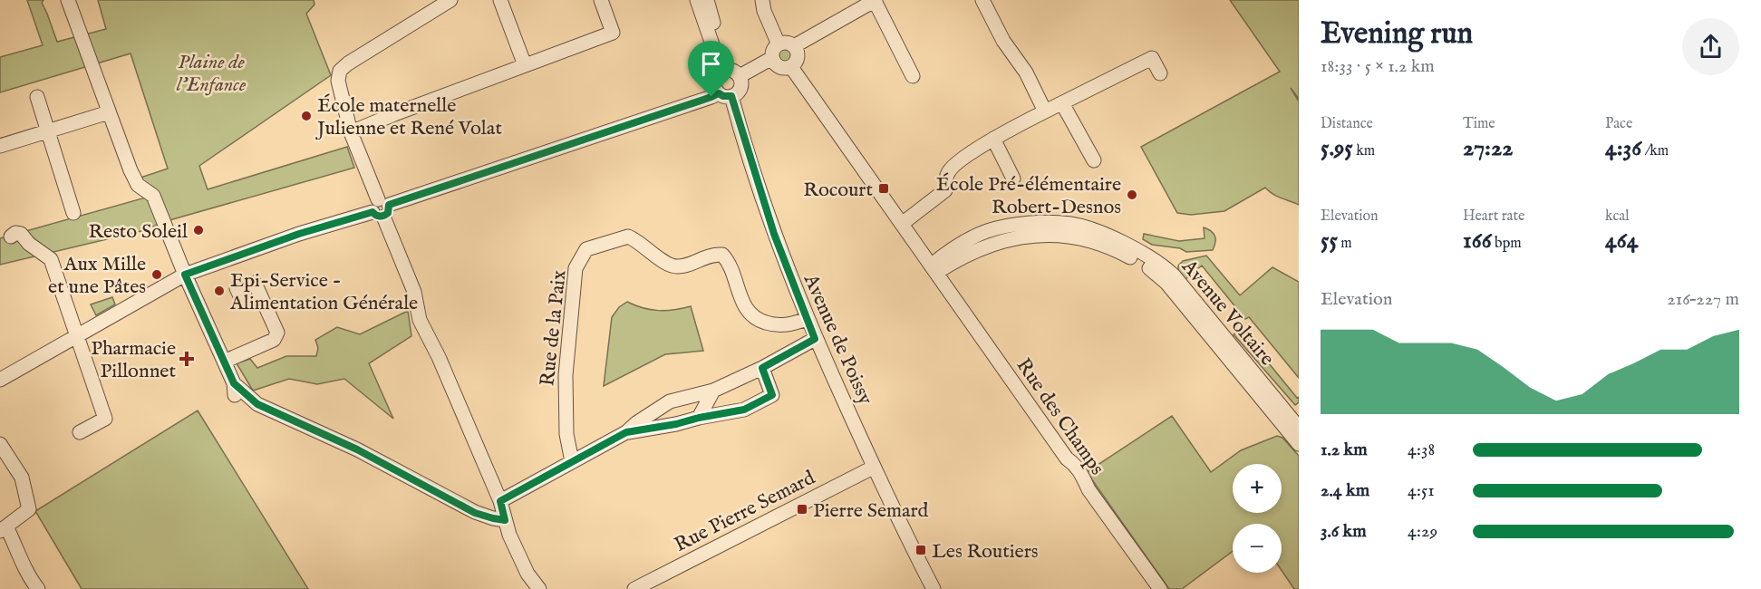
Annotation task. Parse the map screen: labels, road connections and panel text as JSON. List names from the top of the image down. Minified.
{"streets":{"street":["Avenue Voltaire","Rue de la Paix","Avenue de Poissy","Rue des Champs","Rue Pierre Semard"]},"crossings":[["Avenue Voltaire","Rue des Champs"],["Rue de la Paix","Avenue de Poissy"],["Avenue de Poissy","Rue Pierre Semard"]],"parks":["Plaine de l'Enfance"],"places":{"other":["École maternelle Julienne et René Volat","École Pré-élémentaire Robert-Desnos","Resto Soleil","Aux Mille et une Pâtes","Epi-Service - Alimentation Générale"],"transit":["Rocourt","Pierre Semard","Les Routiers"],"health":["Pharmacie Pillonnet"]},"page":{"heading":["Evening run","18:33 · 5 × 1.2 km"],"stats":[["Distance","5.95 km"],["Time","27:22"],["Pace","4:36 /km"],["Elevation","55 m"],["Heart rate","166 bpm"],["kcal","464"]],"chart":["Elevation","216–227 m"],"list":[{"name":"1.2 km","note":"4:38"},{"name":"2.4 km","note":"4:51"},{"name":"3.6 km","note":"4:29"}],"map_buttons":["+","−"]}}
